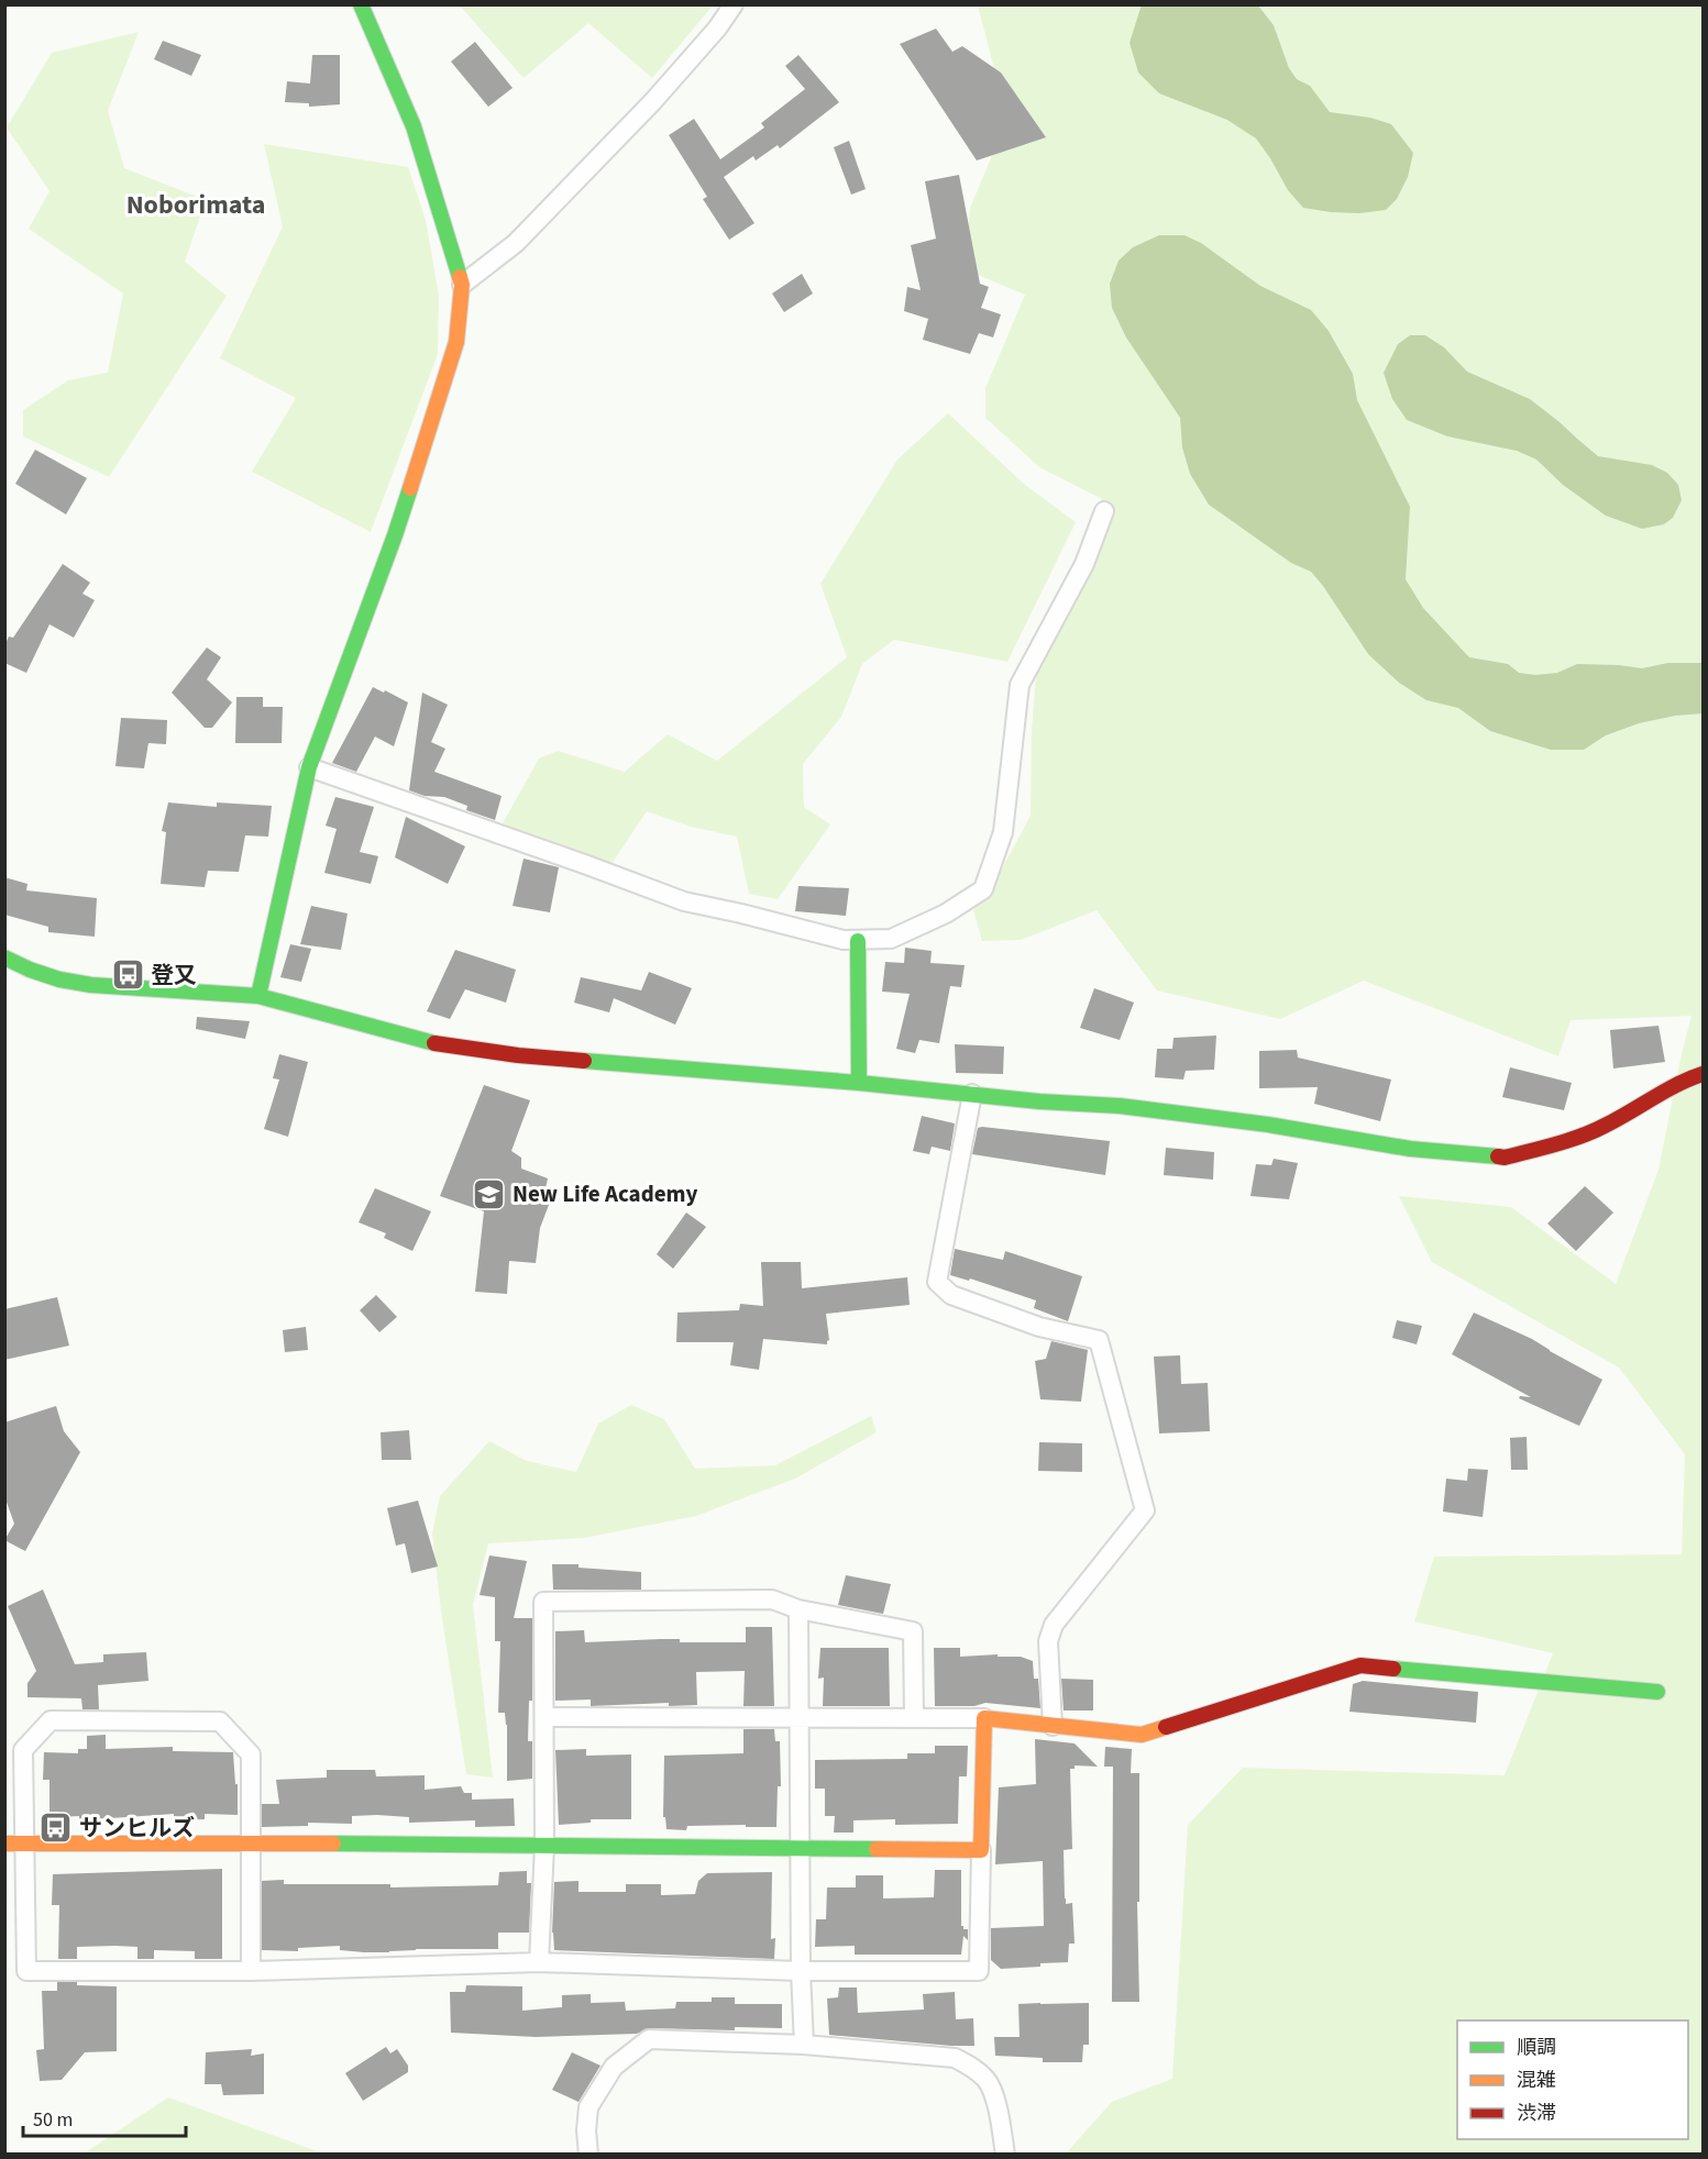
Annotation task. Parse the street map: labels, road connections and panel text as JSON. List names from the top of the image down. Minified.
{"districts":["Noborimata"],"places":{"bus stop":["登又","サンヒルズ"],"school or university":["New Life Academy"]},"legend":["順調","混雑","渋滞"],"scale_bar":"50 m"}
